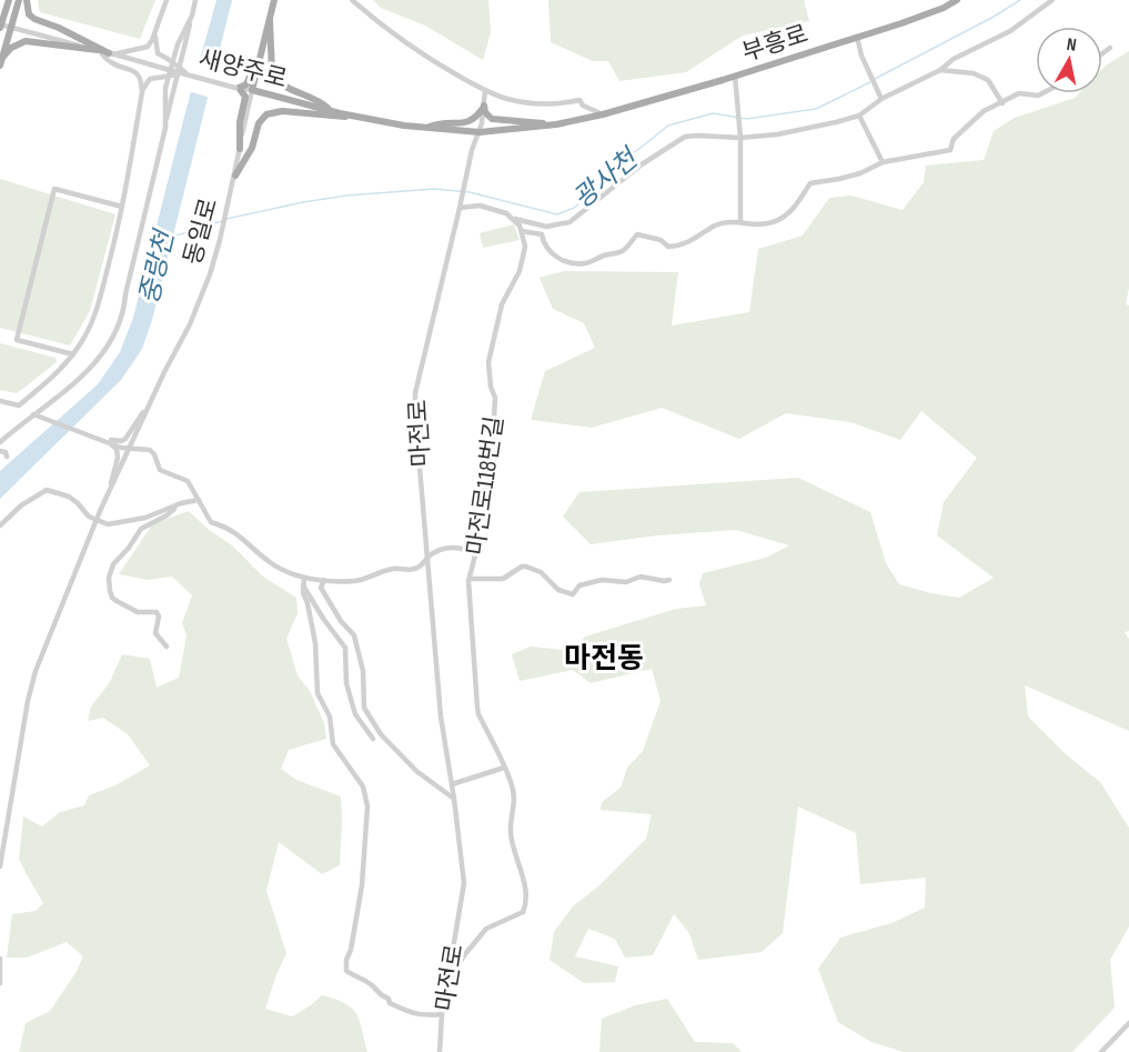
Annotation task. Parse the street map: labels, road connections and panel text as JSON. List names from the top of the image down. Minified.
{"streets":{"main road":["부흥로","새양주로","동일로"],"street":["마전로","마전로118번길"]},"crossings":[["부흥로","새양주로"],["부흥로","마전로"],["새양주로","동일로"],["새양주로","마전로"],["마전로","마전로118번길"]],"districts":["마전동"],"water":["광사천","중랑천"],"north":"top"}
